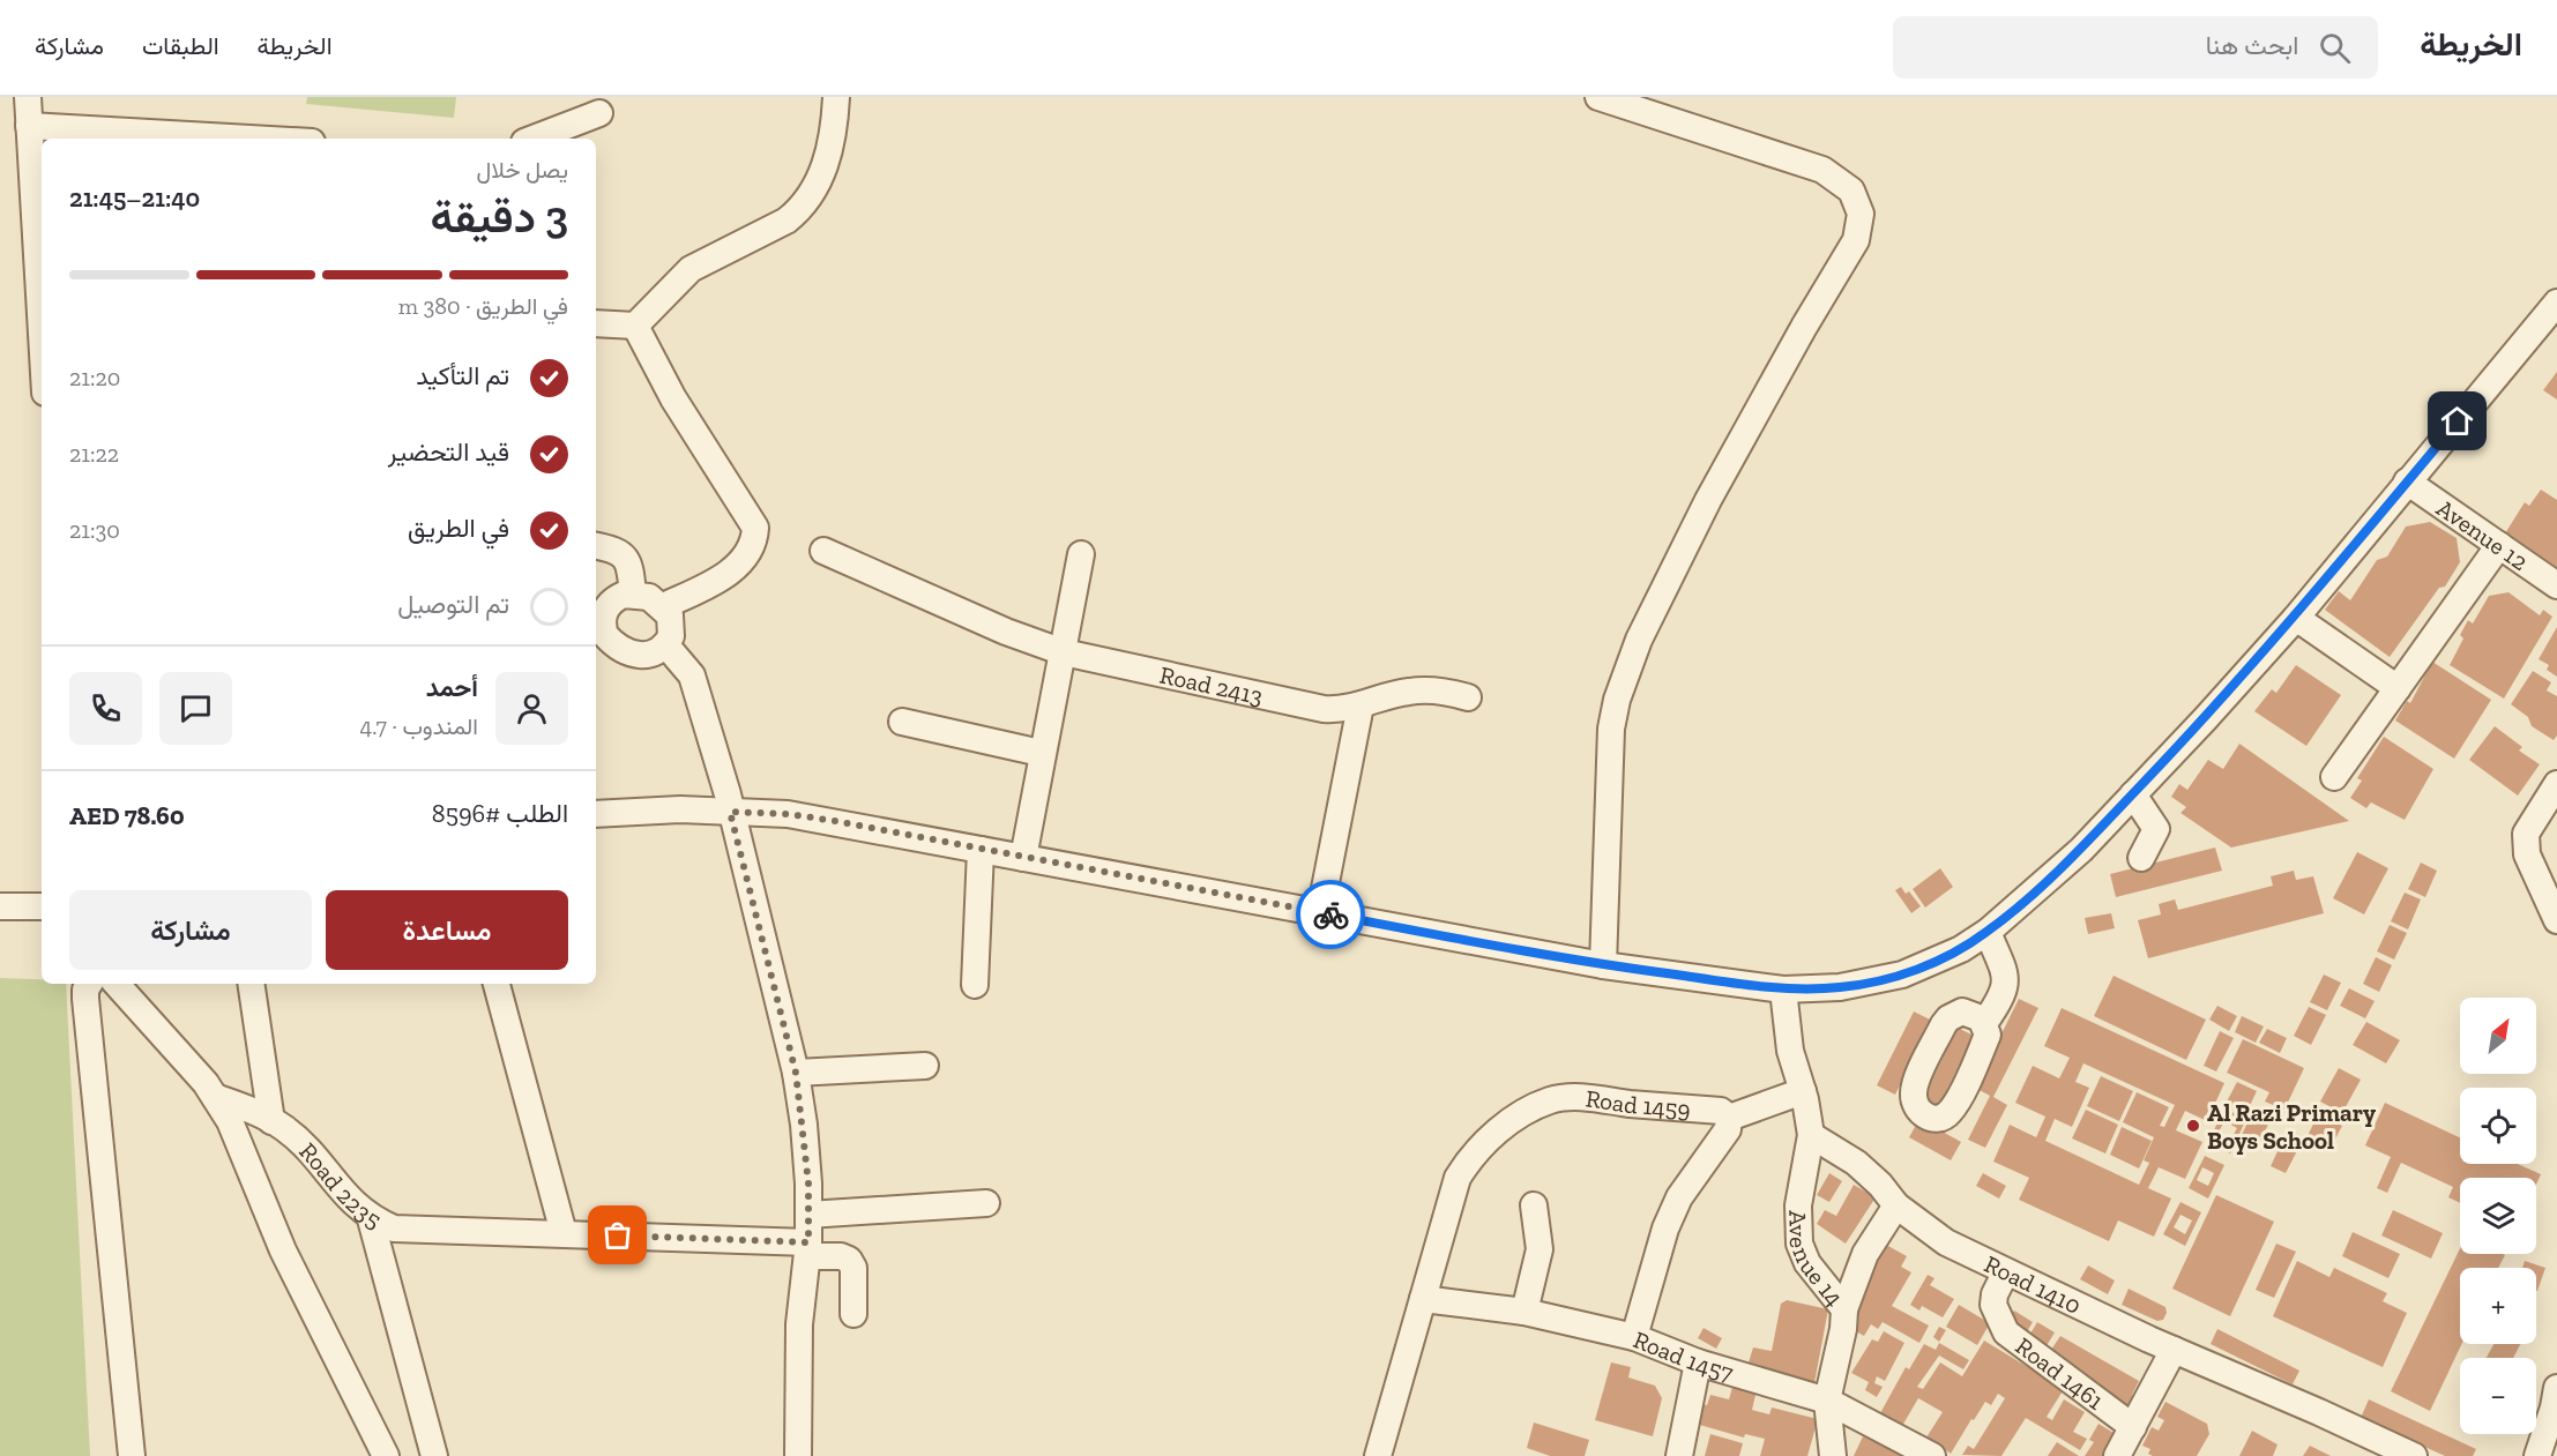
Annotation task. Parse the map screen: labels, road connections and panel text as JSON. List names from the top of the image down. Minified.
{"streets":{"street":["Avenue 12","Road 2413","Road 1459","Road 2235","Avenue 14","Road 1410","Road 1457","Road 1461"]},"crossings":[["Road 1459","Road 1457"],["Avenue 14","Road 1410"],["Avenue 14","Road 1457"],["Road 1410","Road 1461"]],"places":["Al Razi Primary Boys School"],"north":"top right","page":{"header":"الخريطة","search":"ابحث هنا","nav":["الخريطة","الطبقات","مشاركة"],"heading":["3 دقيقة","يصل خلال","21:40–21:45"],"panel":["أحمد","المندوب · 4.7","الطلب #8596","AED 78.60"],"bar":"في الطريق · 380 m","list":[["تم التأكيد","21:20"],["قيد التحضير","21:22"],["في الطريق","21:30"],"تم التوصيل"],"buttons":["مساعدة","مشاركة"],"map_buttons":["+","−"]}}
